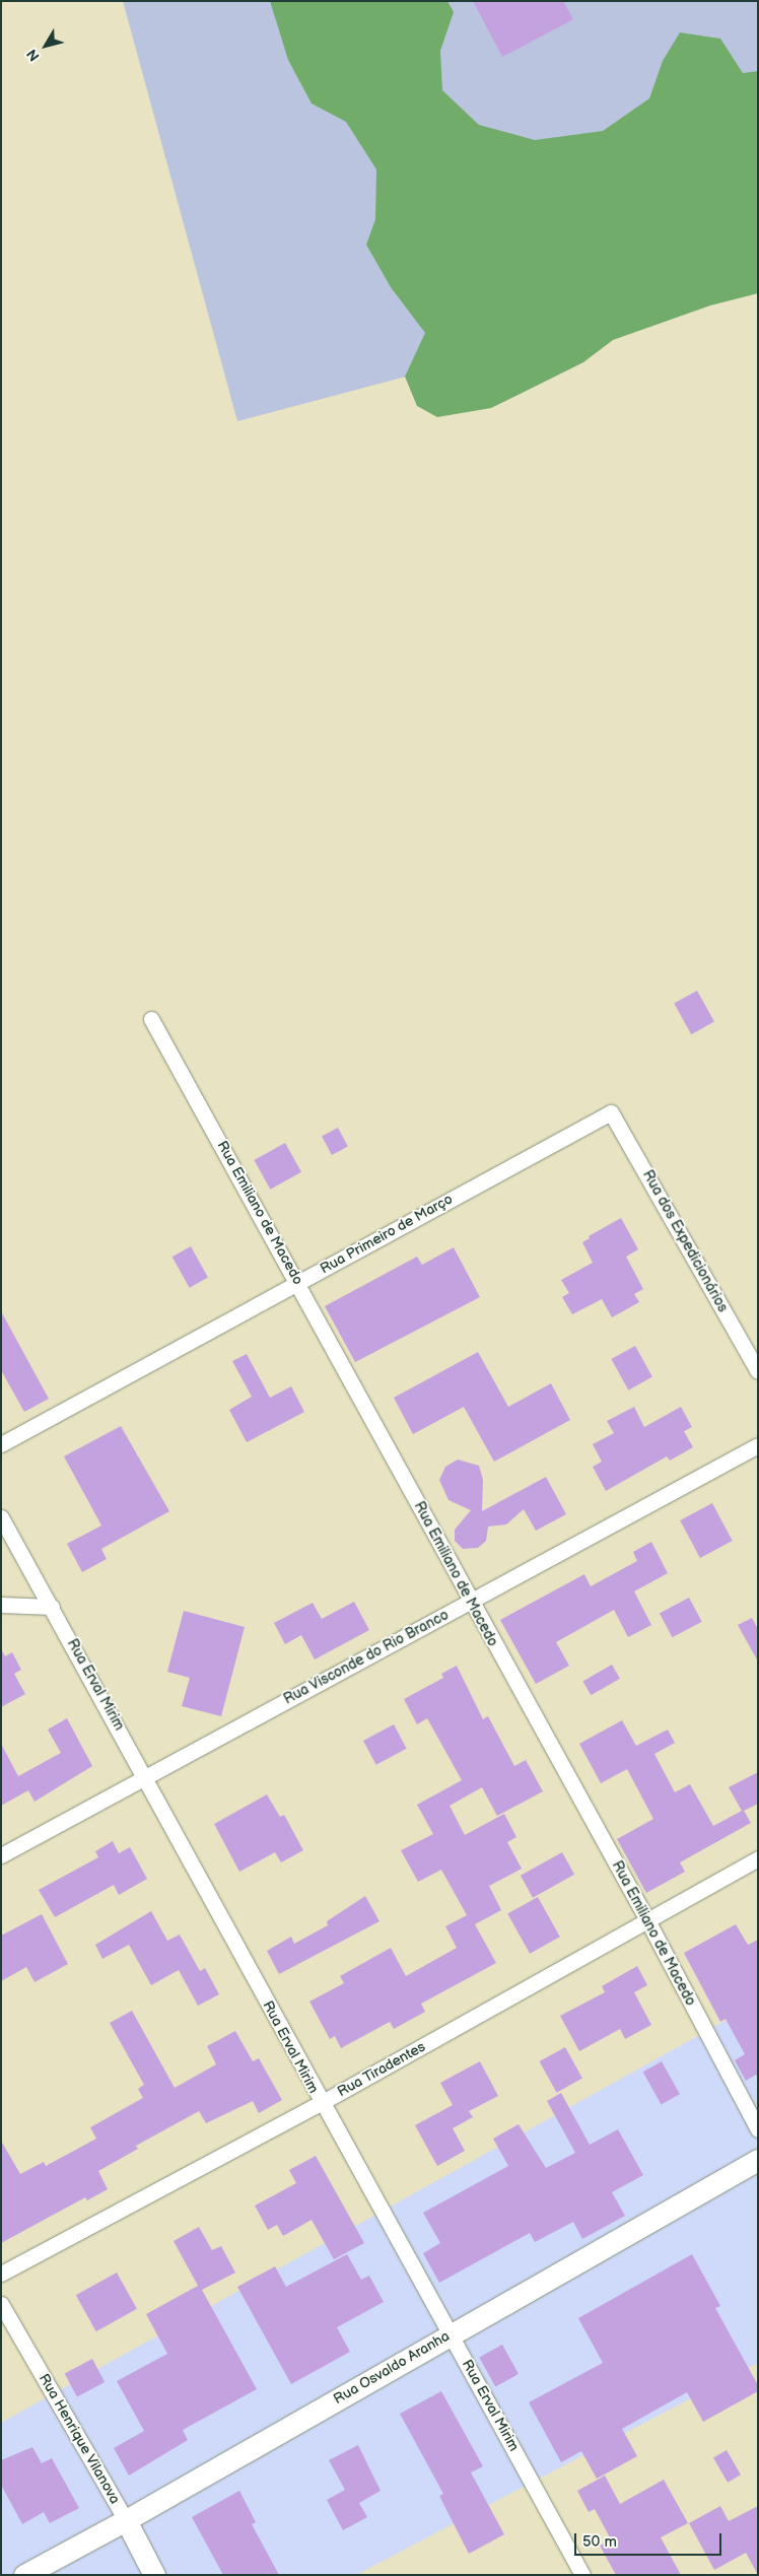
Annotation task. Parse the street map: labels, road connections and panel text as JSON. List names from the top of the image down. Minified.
{"streets":{"main road":["Rua Osvaldo Aranha","Rua Henrique Vilanova"],"street":["Rua Emiliano de Macedo","Rua Primeiro de Março","Rua dos Expedicionários","Rua Visconde do Rio Branco","Rua Erval Mirim","Rua Tiradentes"]},"crossings":[["Rua Emiliano de Macedo","Rua Primeiro de Março"],["Rua Emiliano de Macedo","Rua Visconde do Rio Branco"],["Rua Emiliano de Macedo","Rua Tiradentes"],["Rua Primeiro de Março","Rua dos Expedicionários"],["Rua Visconde do Rio Branco","Rua Erval Mirim"],["Rua Erval Mirim","Rua Tiradentes"],["Rua Erval Mirim","Rua Osvaldo Aranha"],["Rua Osvaldo Aranha","Rua Henrique Vilanova"]],"scale_bar":"50 m","north":"bottom left"}
